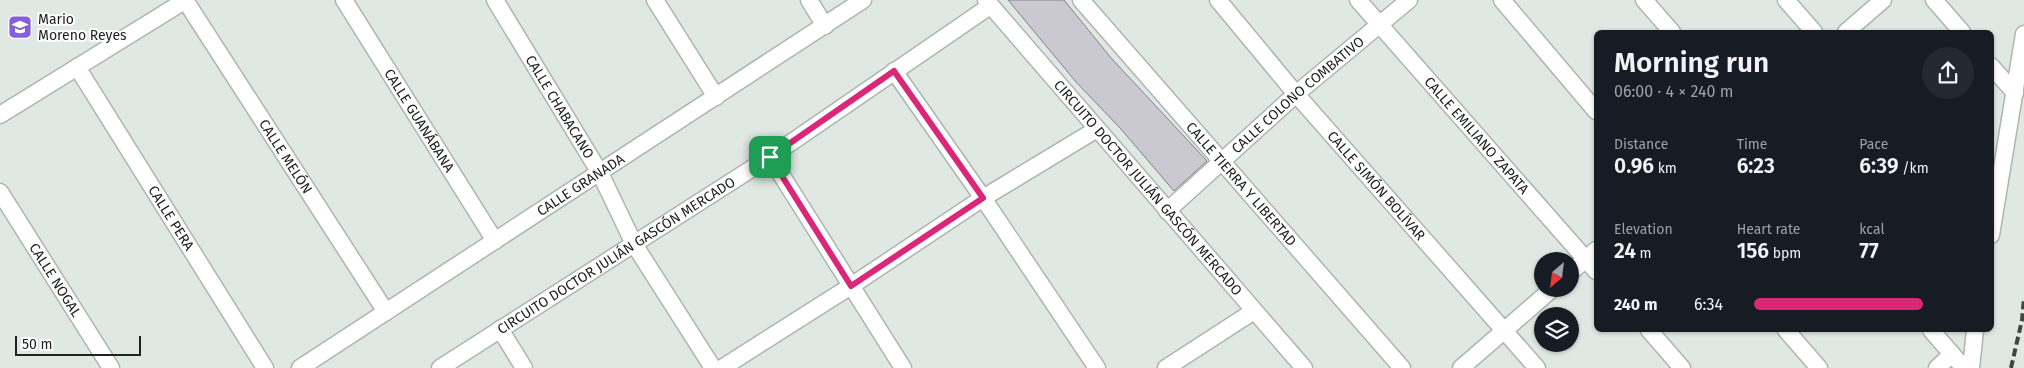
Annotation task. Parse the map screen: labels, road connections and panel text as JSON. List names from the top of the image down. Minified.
{"streets":{"street":["CALLE COLONO COMBATIVO","CALLE CHABACANO","CALLE GUANÁBANA","CALLE EMILIANO ZAPATA","CALLE MELÓN","CALLE TIERRA Y LIBERTAD","CALLE GRANADA","CALLE SIMÓN BOLÍVAR","CIRCUITO DOCTOR JULIÁN GASCÓN MERCADO","CALLE PERA","CALLE NOGAL"]},"crossings":[["CALLE COLONO COMBATIVO","CALLE EMILIANO ZAPATA"],["CALLE COLONO COMBATIVO","CALLE TIERRA Y LIBERTAD"],["CALLE COLONO COMBATIVO","CALLE SIMÓN BOLÍVAR"],["CALLE COLONO COMBATIVO","CIRCUITO DOCTOR JULIÁN GASCÓN MERCADO"],["CALLE CHABACANO","CALLE GRANADA"],["CALLE CHABACANO","CIRCUITO DOCTOR JULIÁN GASCÓN MERCADO"],["CALLE GUANÁBANA","CALLE GRANADA"],["CALLE MELÓN","CALLE GRANADA"]],"places":{"school or university":["Mario Moreno Reyes"]},"scale_bar":"50 m","north":"bottom left","page":{"heading":["Morning run","06:00 · 4 × 240 m"],"stats":[["Distance","0.96 km"],["Time","6:23"],["Pace","6:39 /km"],["Elevation","24 m"],["Heart rate","156 bpm"],["kcal","77"]],"list":[{"name":"240 m","note":"6:34"}],"scale":"50 m"}}
